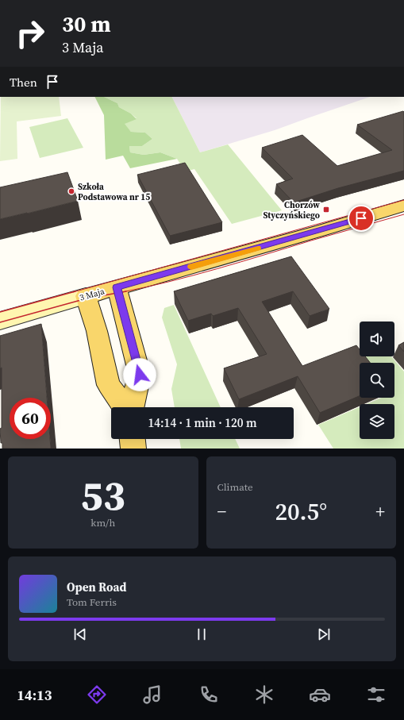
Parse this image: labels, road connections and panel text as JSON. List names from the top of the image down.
{
  "streets": {
    "main road": ["3 Maja"]
  },
  "places": {
    "other": ["Szkoła Podstawowa nr 15"],
    "transit": ["Chorzów Styczyńskiego"]
  },
  "page": {
    "turn": ["30 m", "3 Maja"],
    "then": "Then",
    "limit": "60",
    "trip": "14:14 · 1 min · 120 m",
    "tile": [
      ["53", "km/h"],
      "Climate"
    ],
    "heat": ["−", "20.5°", "+"],
    "song": ["Open Road", "Tom Ferris"],
    "tabs": "14:13"
  }
}
